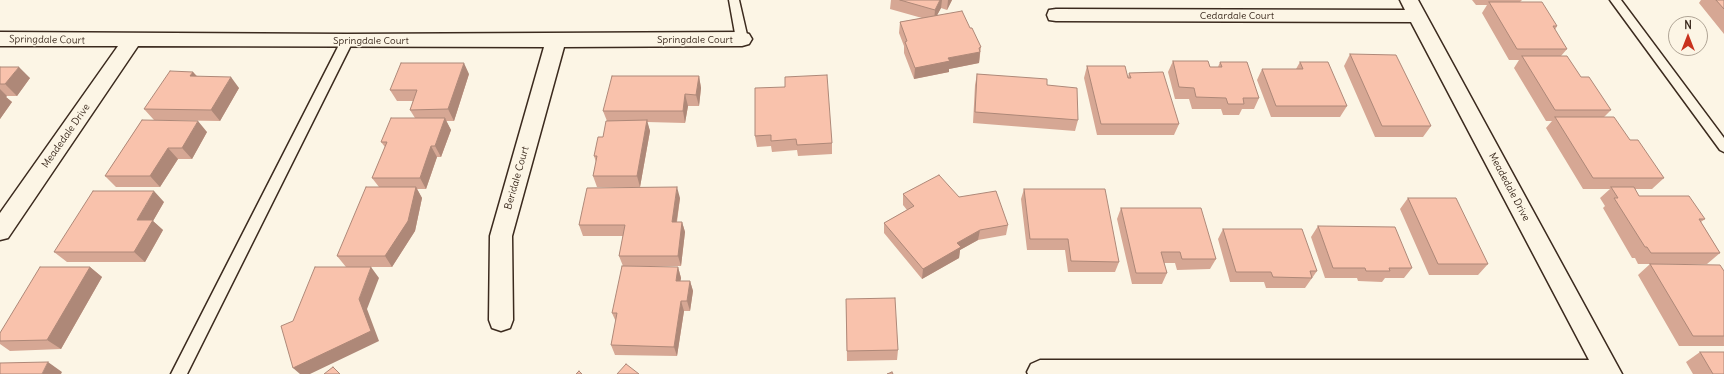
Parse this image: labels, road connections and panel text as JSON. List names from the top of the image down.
{
  "streets": {
    "street": [
      "Cedardale Court",
      "Springdale Court",
      "Meadedale Drive",
      "Beridale Court"
    ]
  },
  "crossings": [
    ["Cedardale Court", "Meadedale Drive"],
    ["Springdale Court", "Meadedale Drive"],
    ["Springdale Court", "Beridale Court"]
  ],
  "north": "top"
}
